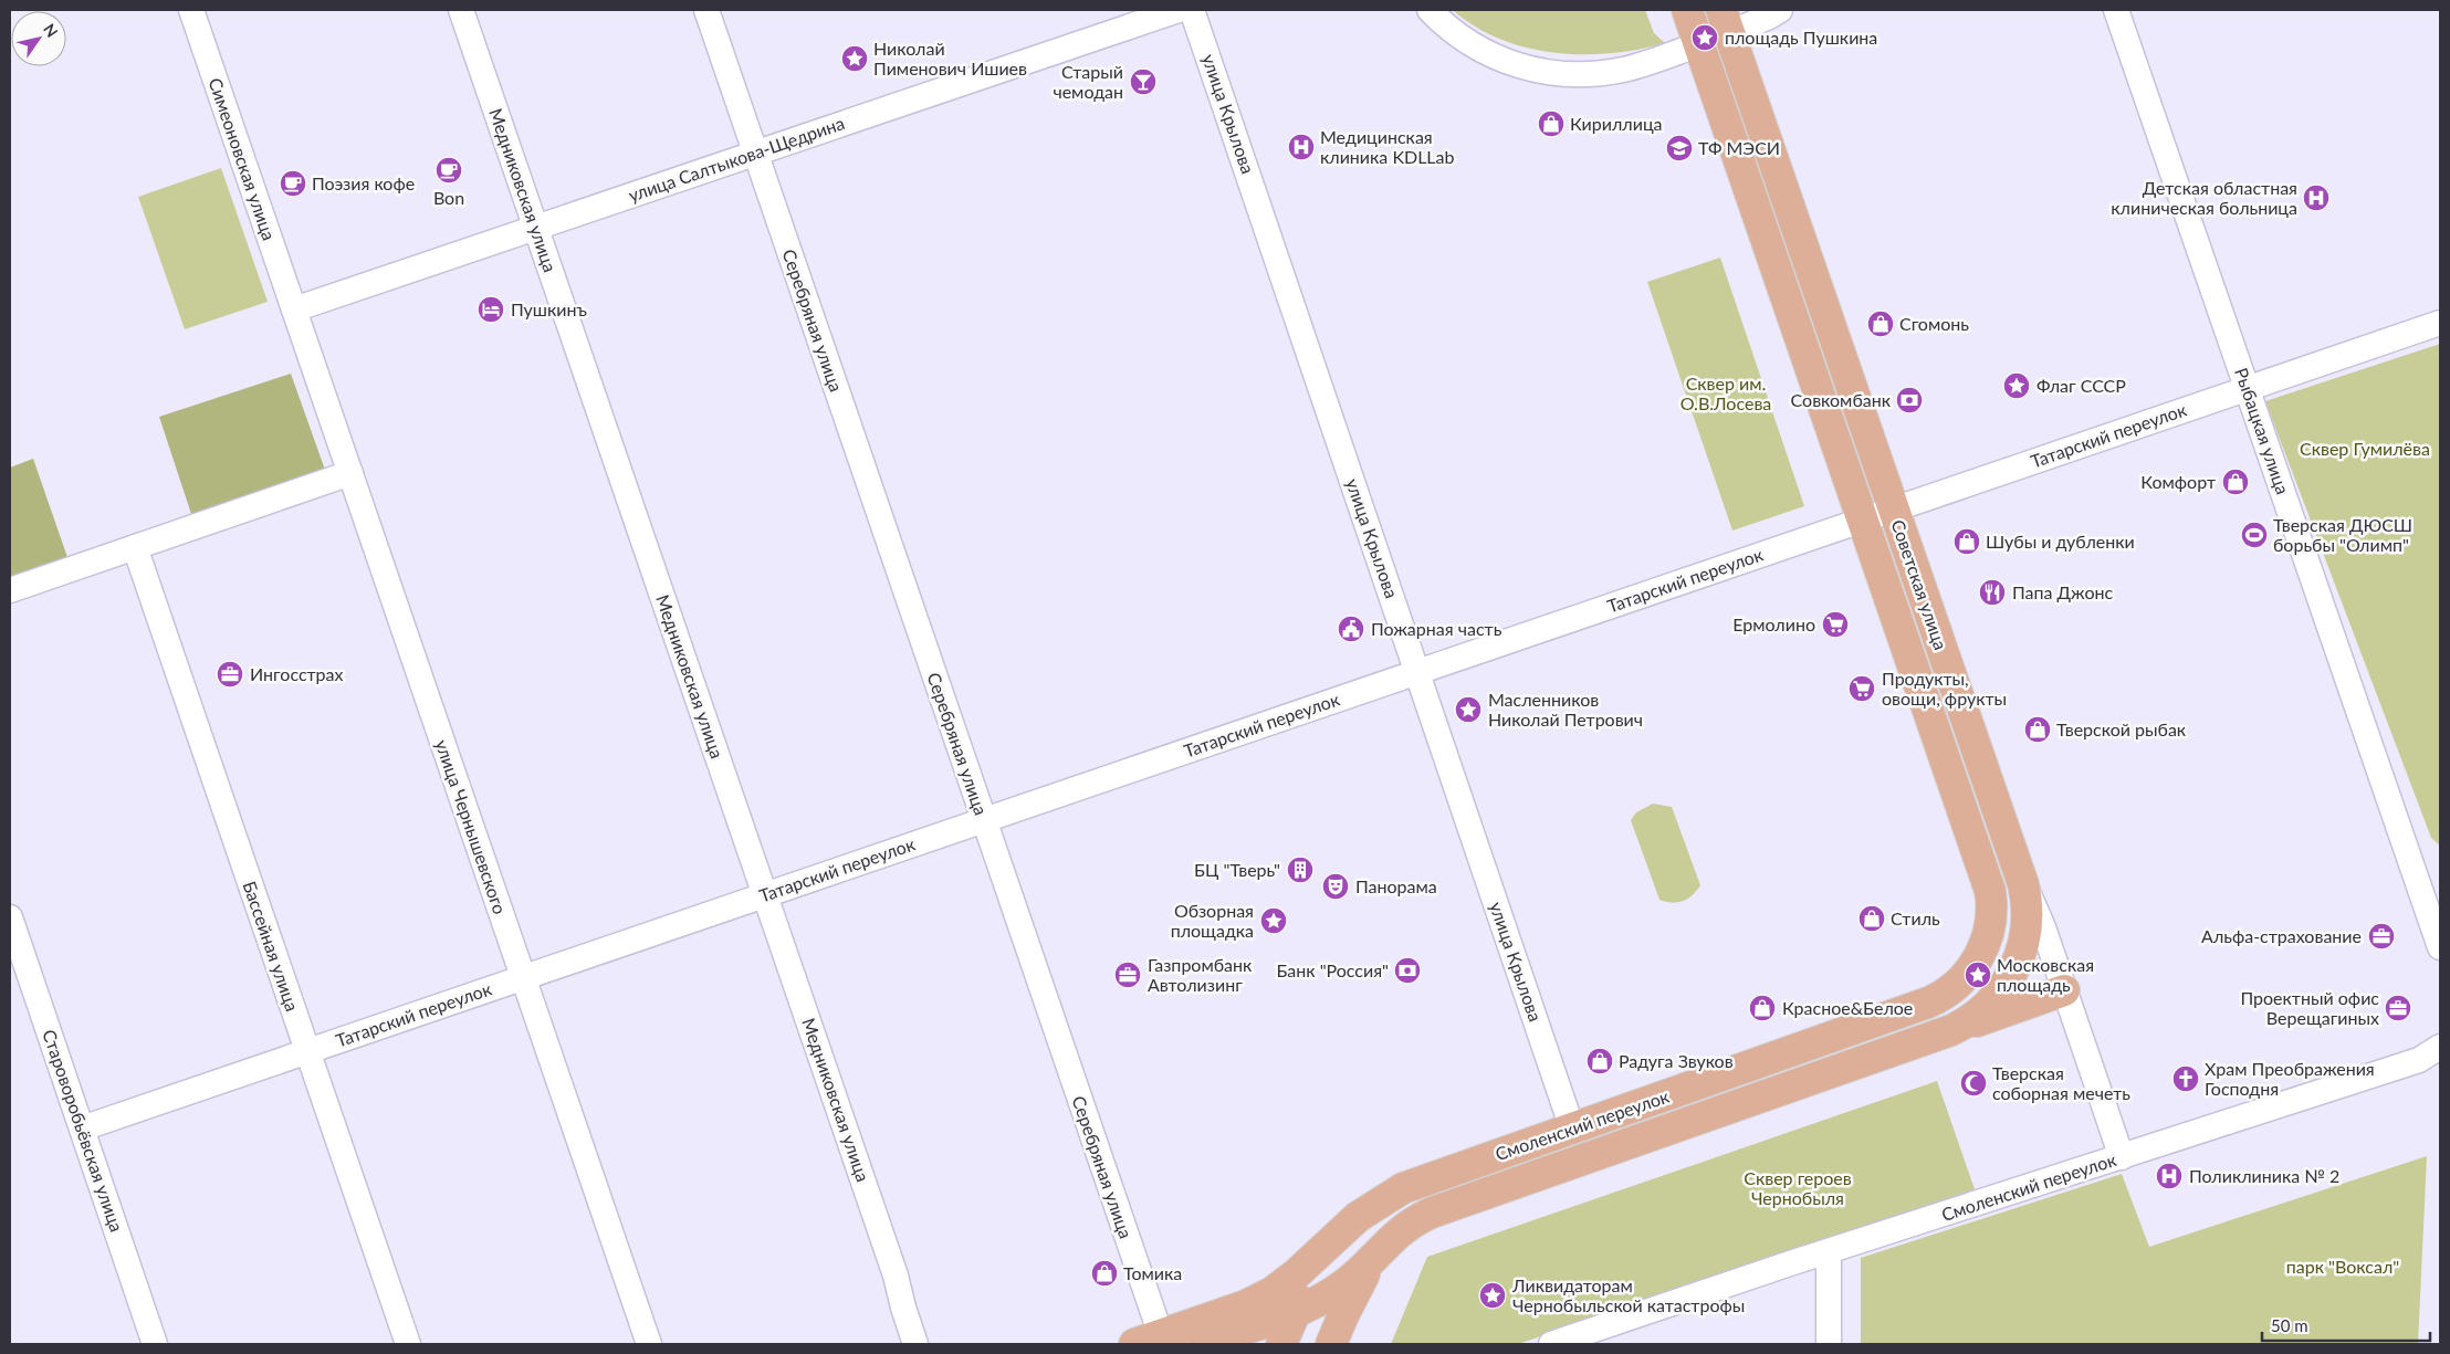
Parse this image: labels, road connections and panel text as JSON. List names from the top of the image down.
{
  "streets": {
    "main road": ["Советская улица", "Смоленский переулок"],
    "street": [
      "улица Крылова",
      "Симеоновская улица",
      "улица Салтыкова-Щедрина",
      "Медниковская улица",
      "Серебряная улица",
      "Рыбацкая улица",
      "Татарский переулок",
      "улица Чернышевского",
      "Бассейная улица",
      "Староворобьёвская улица"
    ]
  },
  "crossings": [
    ["улица Крылова", "Татарский переулок"],
    ["улица Крылова", "Смоленский переулок"],
    ["Симеоновская улица", "улица Салтыкова-Щедрина"],
    ["Симеоновская улица", "улица Чернышевского"],
    ["улица Салтыкова-Щедрина", "Медниковская улица"],
    ["улица Салтыкова-Щедрина", "Серебряная улица"],
    ["улица Салтыкова-Щедрина", "улица Чернышевского"],
    ["Медниковская улица", "Татарский переулок"],
    ["Серебряная улица", "Татарский переулок"],
    ["Серебряная улица", "Смоленский переулок"],
    ["Рыбацкая улица", "Татарский переулок"],
    ["Татарский переулок", "Советская улица"],
    ["Татарский переулок", "улица Чернышевского"],
    ["Татарский переулок", "Бассейная улица"],
    ["Татарский переулок", "Староворобьёвская улица"],
    ["Советская улица", "Смоленский переулок"]
  ],
  "parks": [
    "Сквер им. О.В.Лосева",
    "Сквер Гумилёва",
    "Сквер героев Чернобыля",
    "парк \"Воксал\""
  ],
  "places": {
    "place": [
      "площадь Пушкина",
      "Николай Пименович Ишиев",
      "Флаг СССР",
      "Масленников Николай Петрович",
      "Обзорная площадка",
      "Московская площадь",
      "Ликвидаторам Чернобыльской катастрофы"
    ],
    "bar": ["Старый чемодан"],
    "shop": [
      "Кириллица",
      "Сгомонь",
      "Комфорт",
      "Шубы и дубленки",
      "Тверской рыбак",
      "Стиль",
      "Красное&Белое",
      "Радуга Звуков",
      "Томика"
    ],
    "hospital": ["Медицинская клиника KDLLab", "Детская областная клиническая больница", "Поликлиника № 2"],
    "school or university": ["ТФ МЭСИ"],
    "cafe": ["Bon", "Поэзия кофе"],
    "hotel": ["Пушкинъ"],
    "bank": ["Совкомбанк", "Банк \"Россия\""],
    "sports": ["Тверская ДЮСШ борьбы \"Олимп\""],
    "restaurant": ["Папа Джонс"],
    "supermarket": ["Ермолино", "Продукты, овощи, фрукты"],
    "public building": ["Пожарная часть"],
    "office": [
      "Ингосстрах",
      "Альфа-страхование",
      "Газпромбанк Автолизинг",
      "Проектный офис Верещагиных"
    ],
    "building": ["БЦ \"Тверь\""],
    "theatre": ["Панорама"],
    "church": ["Храм Преображения Господня"],
    "mosque": ["Тверская соборная мечеть"]
  },
  "scale_bar": "50 m",
  "north": "top right"
}
